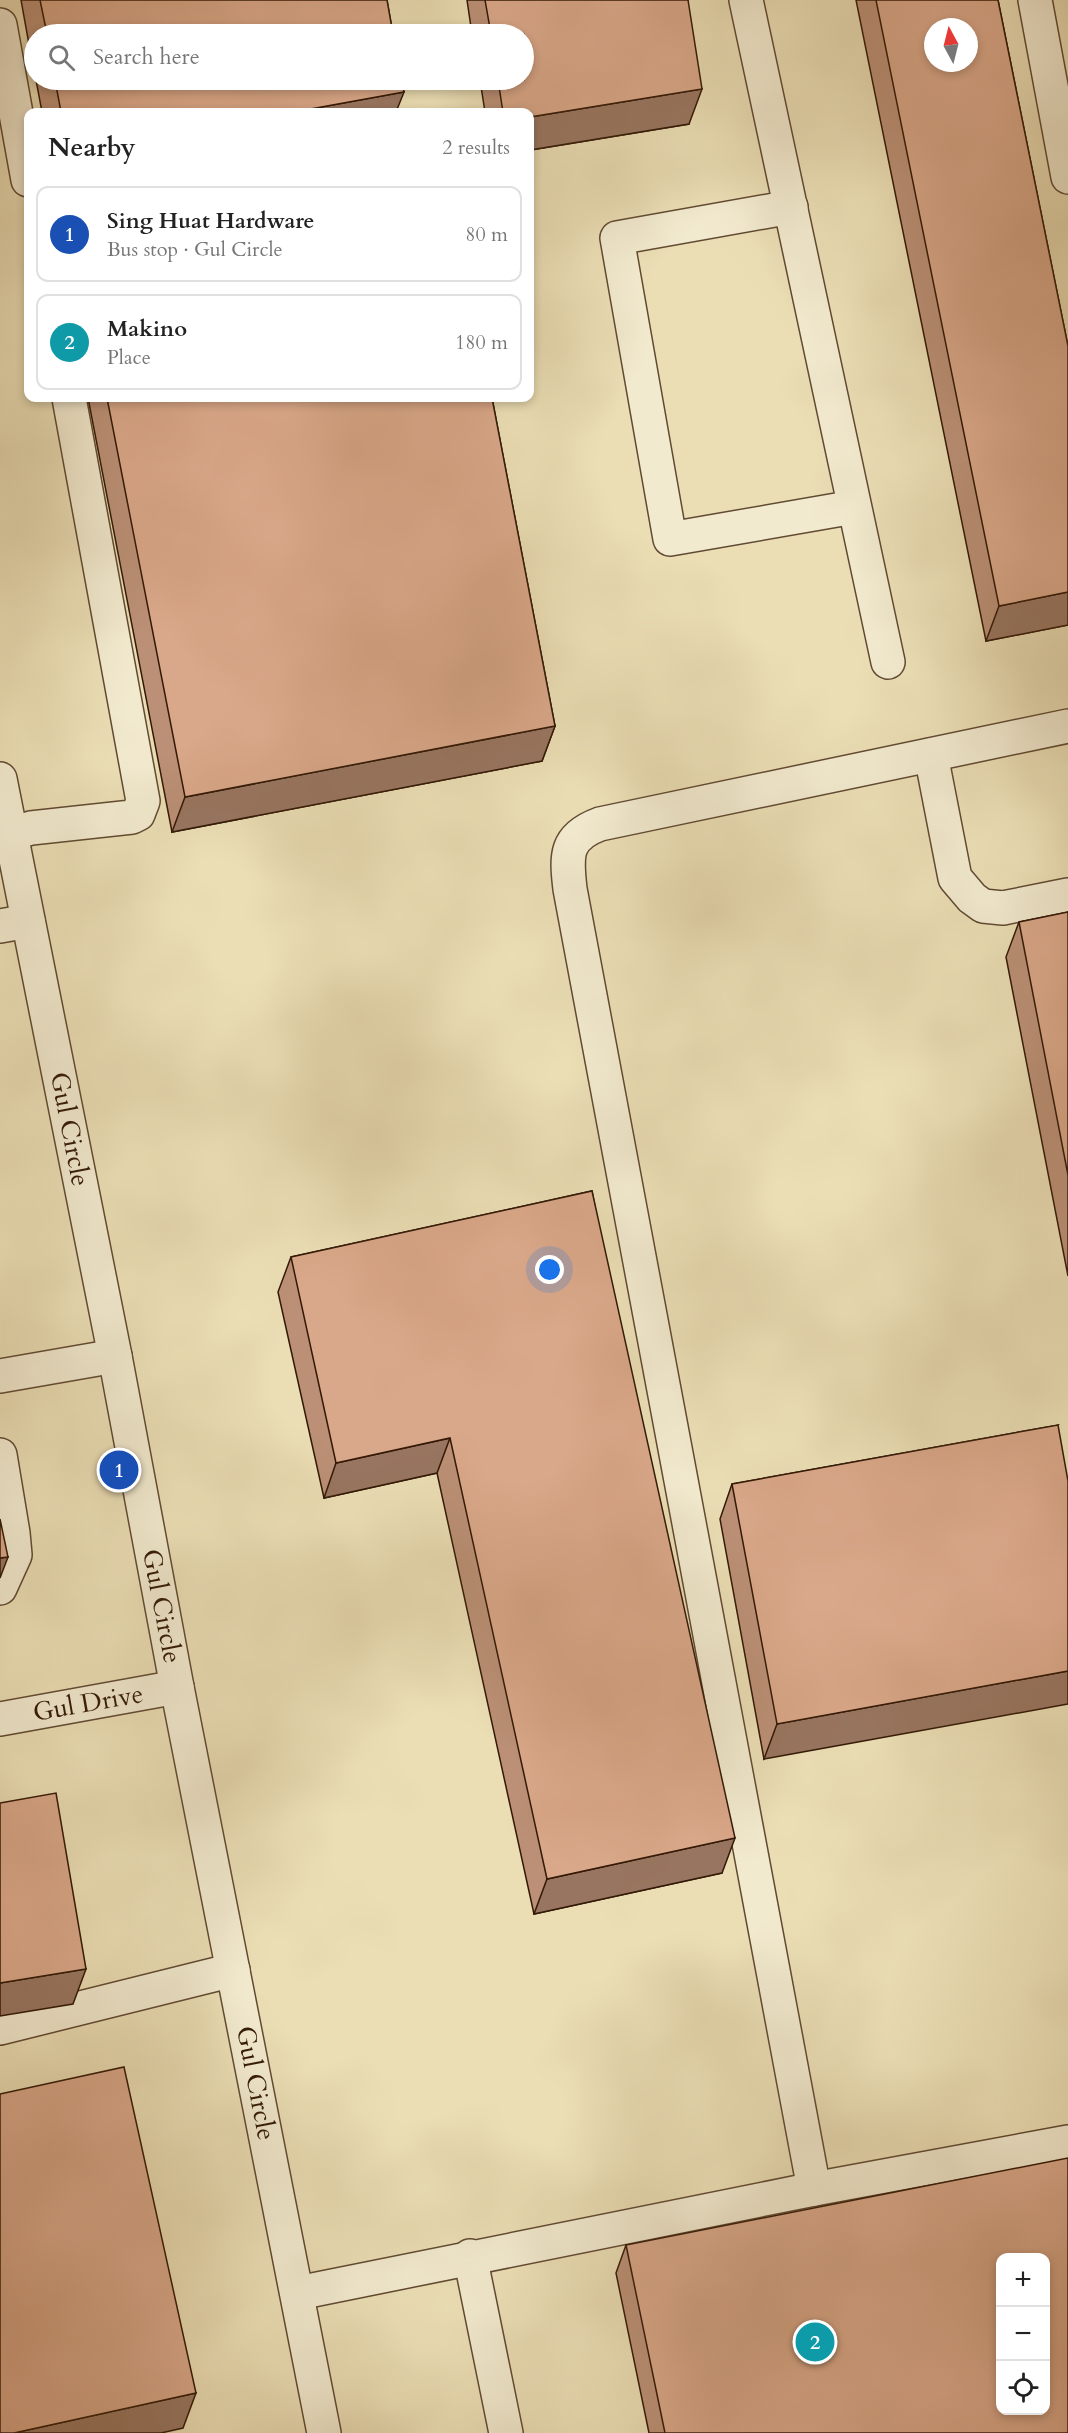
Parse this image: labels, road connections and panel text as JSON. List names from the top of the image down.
{
  "streets": {
    "street": ["Gul Circle", "Gul Drive"]
  },
  "crossings": [
    ["Gul Circle", "Gul Drive"]
  ],
  "north": "top",
  "page": {
    "search": "Search here",
    "heading": ["Nearby", "2 results"],
    "list": [
      {
        "mark": "1",
        "name": "Sing Huat Hardware",
        "note": "Bus stop · Gul Circle",
        "value": "80 m"
      },
      {
        "mark": "2",
        "name": "Makino",
        "note": "Place",
        "value": "180 m"
      }
    ],
    "pins": ["1", "2"],
    "map_buttons": ["+", "−"]
  }
}
